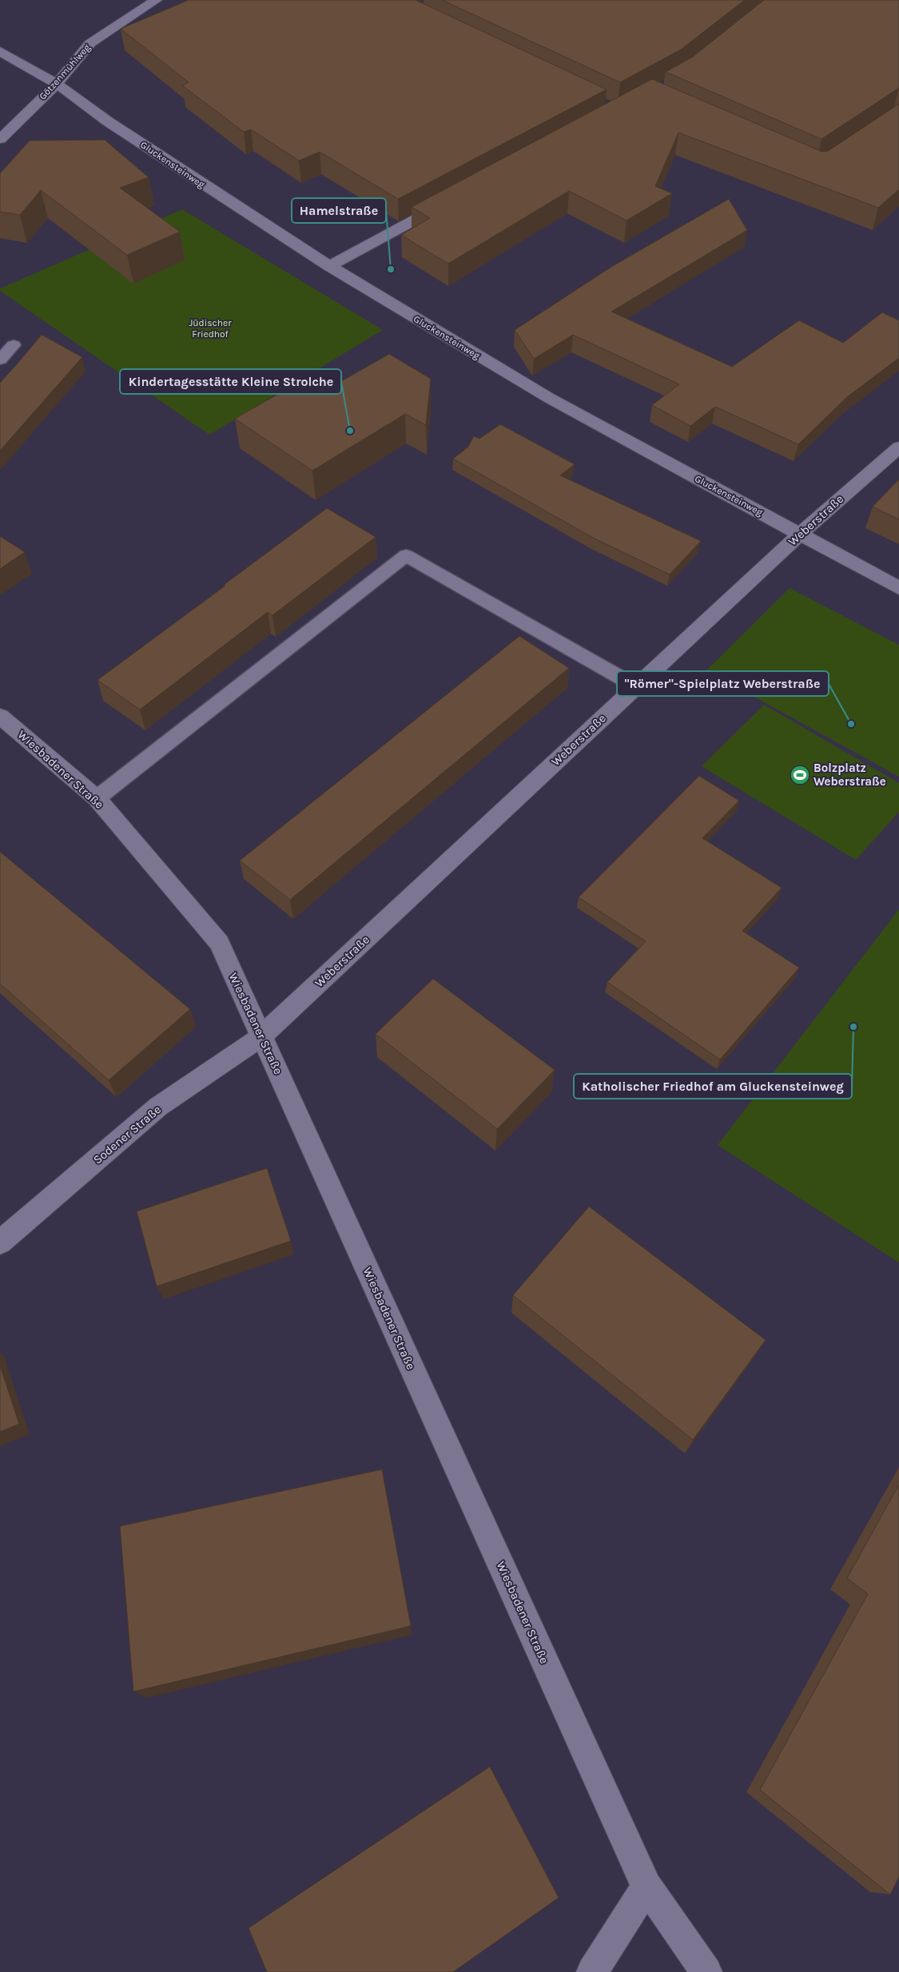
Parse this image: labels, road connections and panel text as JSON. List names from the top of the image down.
{
  "streets": {
    "street": [
      "Götzenmühlweg",
      "Gluckensteinweg",
      "Weberstraße",
      "Wiesbadener Straße",
      "Sodener Straße"
    ]
  },
  "crossings": [
    ["Götzenmühlweg", "Gluckensteinweg"],
    ["Gluckensteinweg", "Weberstraße"],
    ["Weberstraße", "Wiesbadener Straße"],
    ["Weberstraße", "Sodener Straße"],
    ["Wiesbadener Straße", "Sodener Straße"]
  ],
  "parks": ["Jüdischer Friedhof"],
  "places": {
    "other": [
      "Hamelstraße",
      "Kindertagesstätte Kleine Strolche",
      "\"Römer\"-Spielplatz Weberstraße",
      "Katholischer Friedhof am Gluckensteinweg"
    ],
    "sports": ["Bolzplatz Weberstraße"]
  }
}
